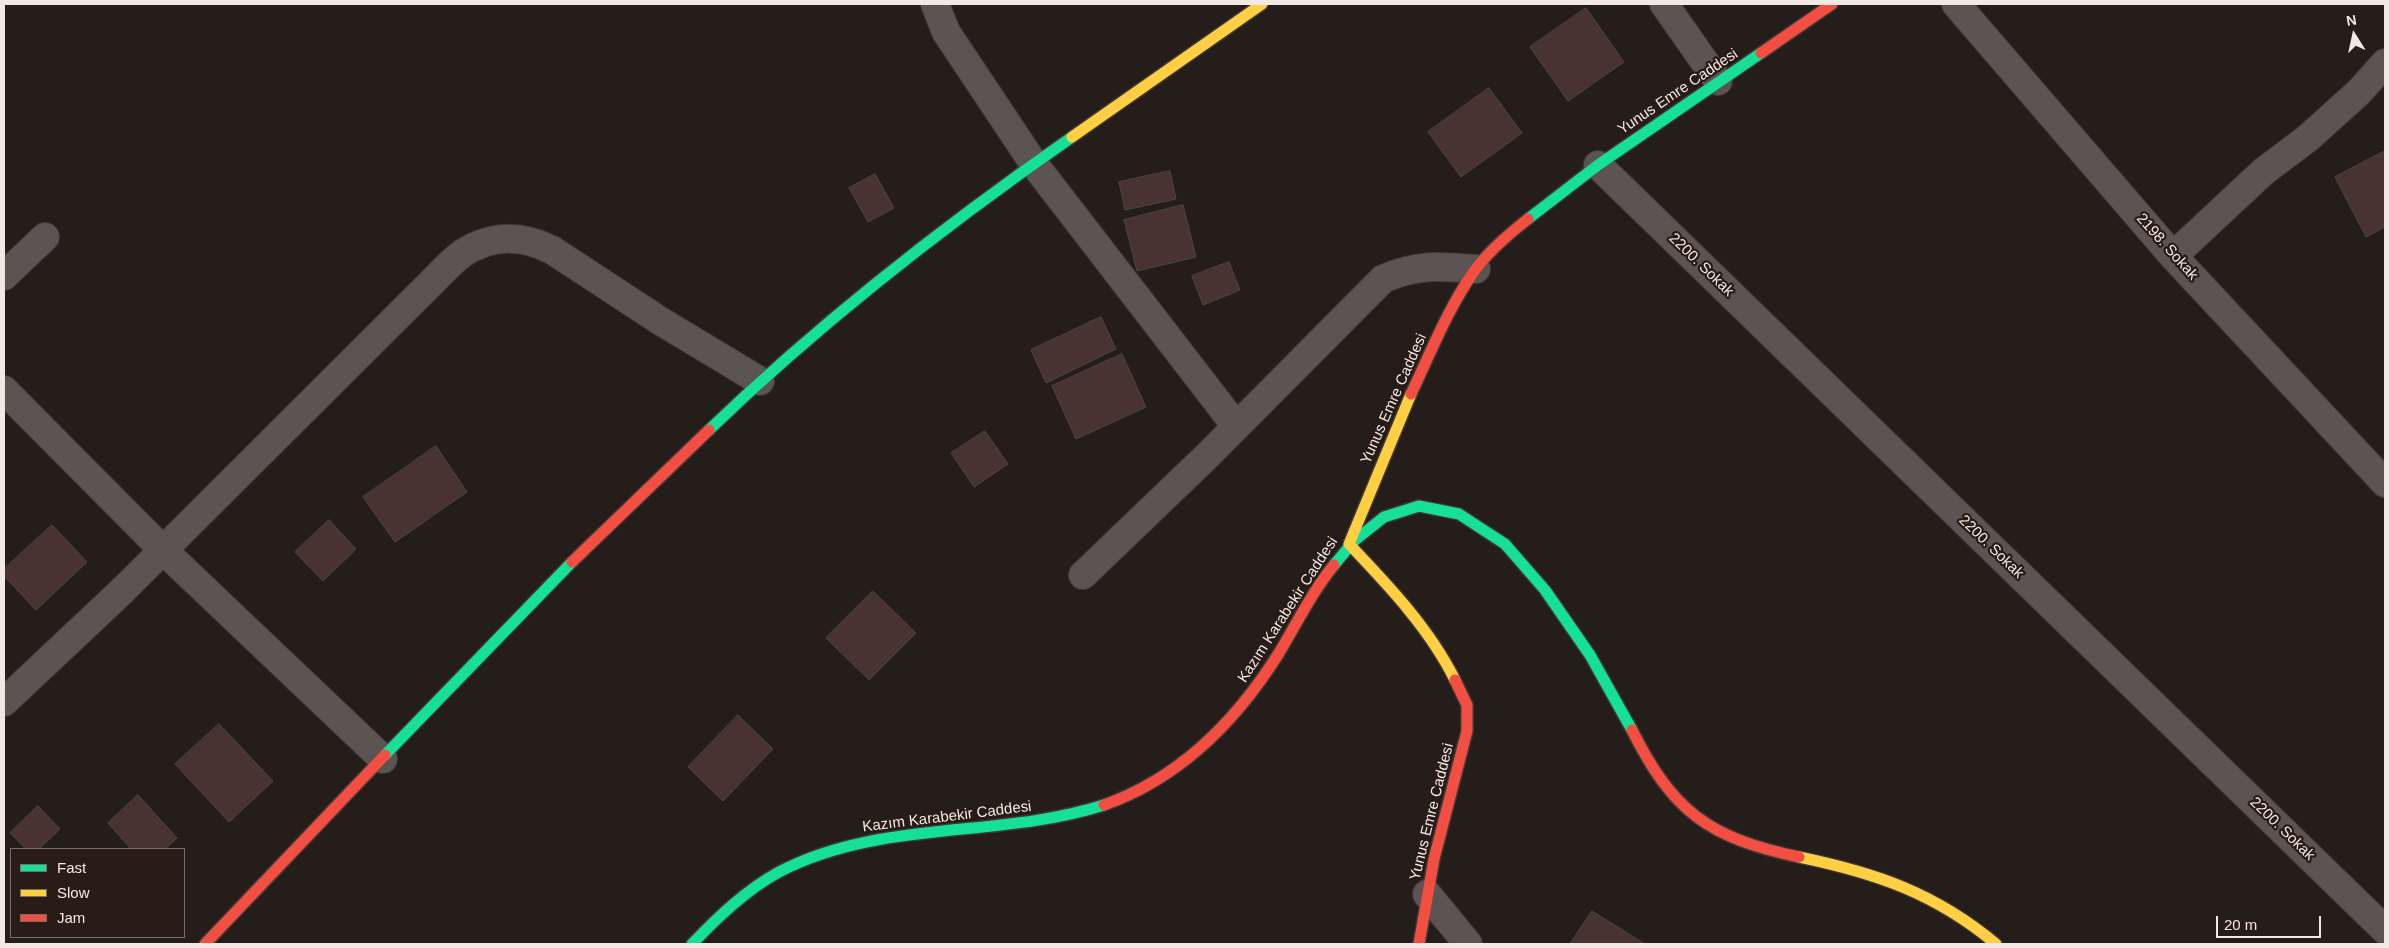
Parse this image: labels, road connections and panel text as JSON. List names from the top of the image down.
{
  "streets": {
    "street": [
      "Yunus Emre Caddesi",
      "2198. Sokak",
      "2200. Sokak",
      "Kazım Karabekir Caddesi"
    ]
  },
  "crossings": [
    ["Yunus Emre Caddesi", "2200. Sokak"],
    ["Yunus Emre Caddesi", "Kazım Karabekir Caddesi"]
  ],
  "legend": ["Fast", "Slow", "Jam"],
  "scale_bar": "20 m",
  "north": "top"
}
